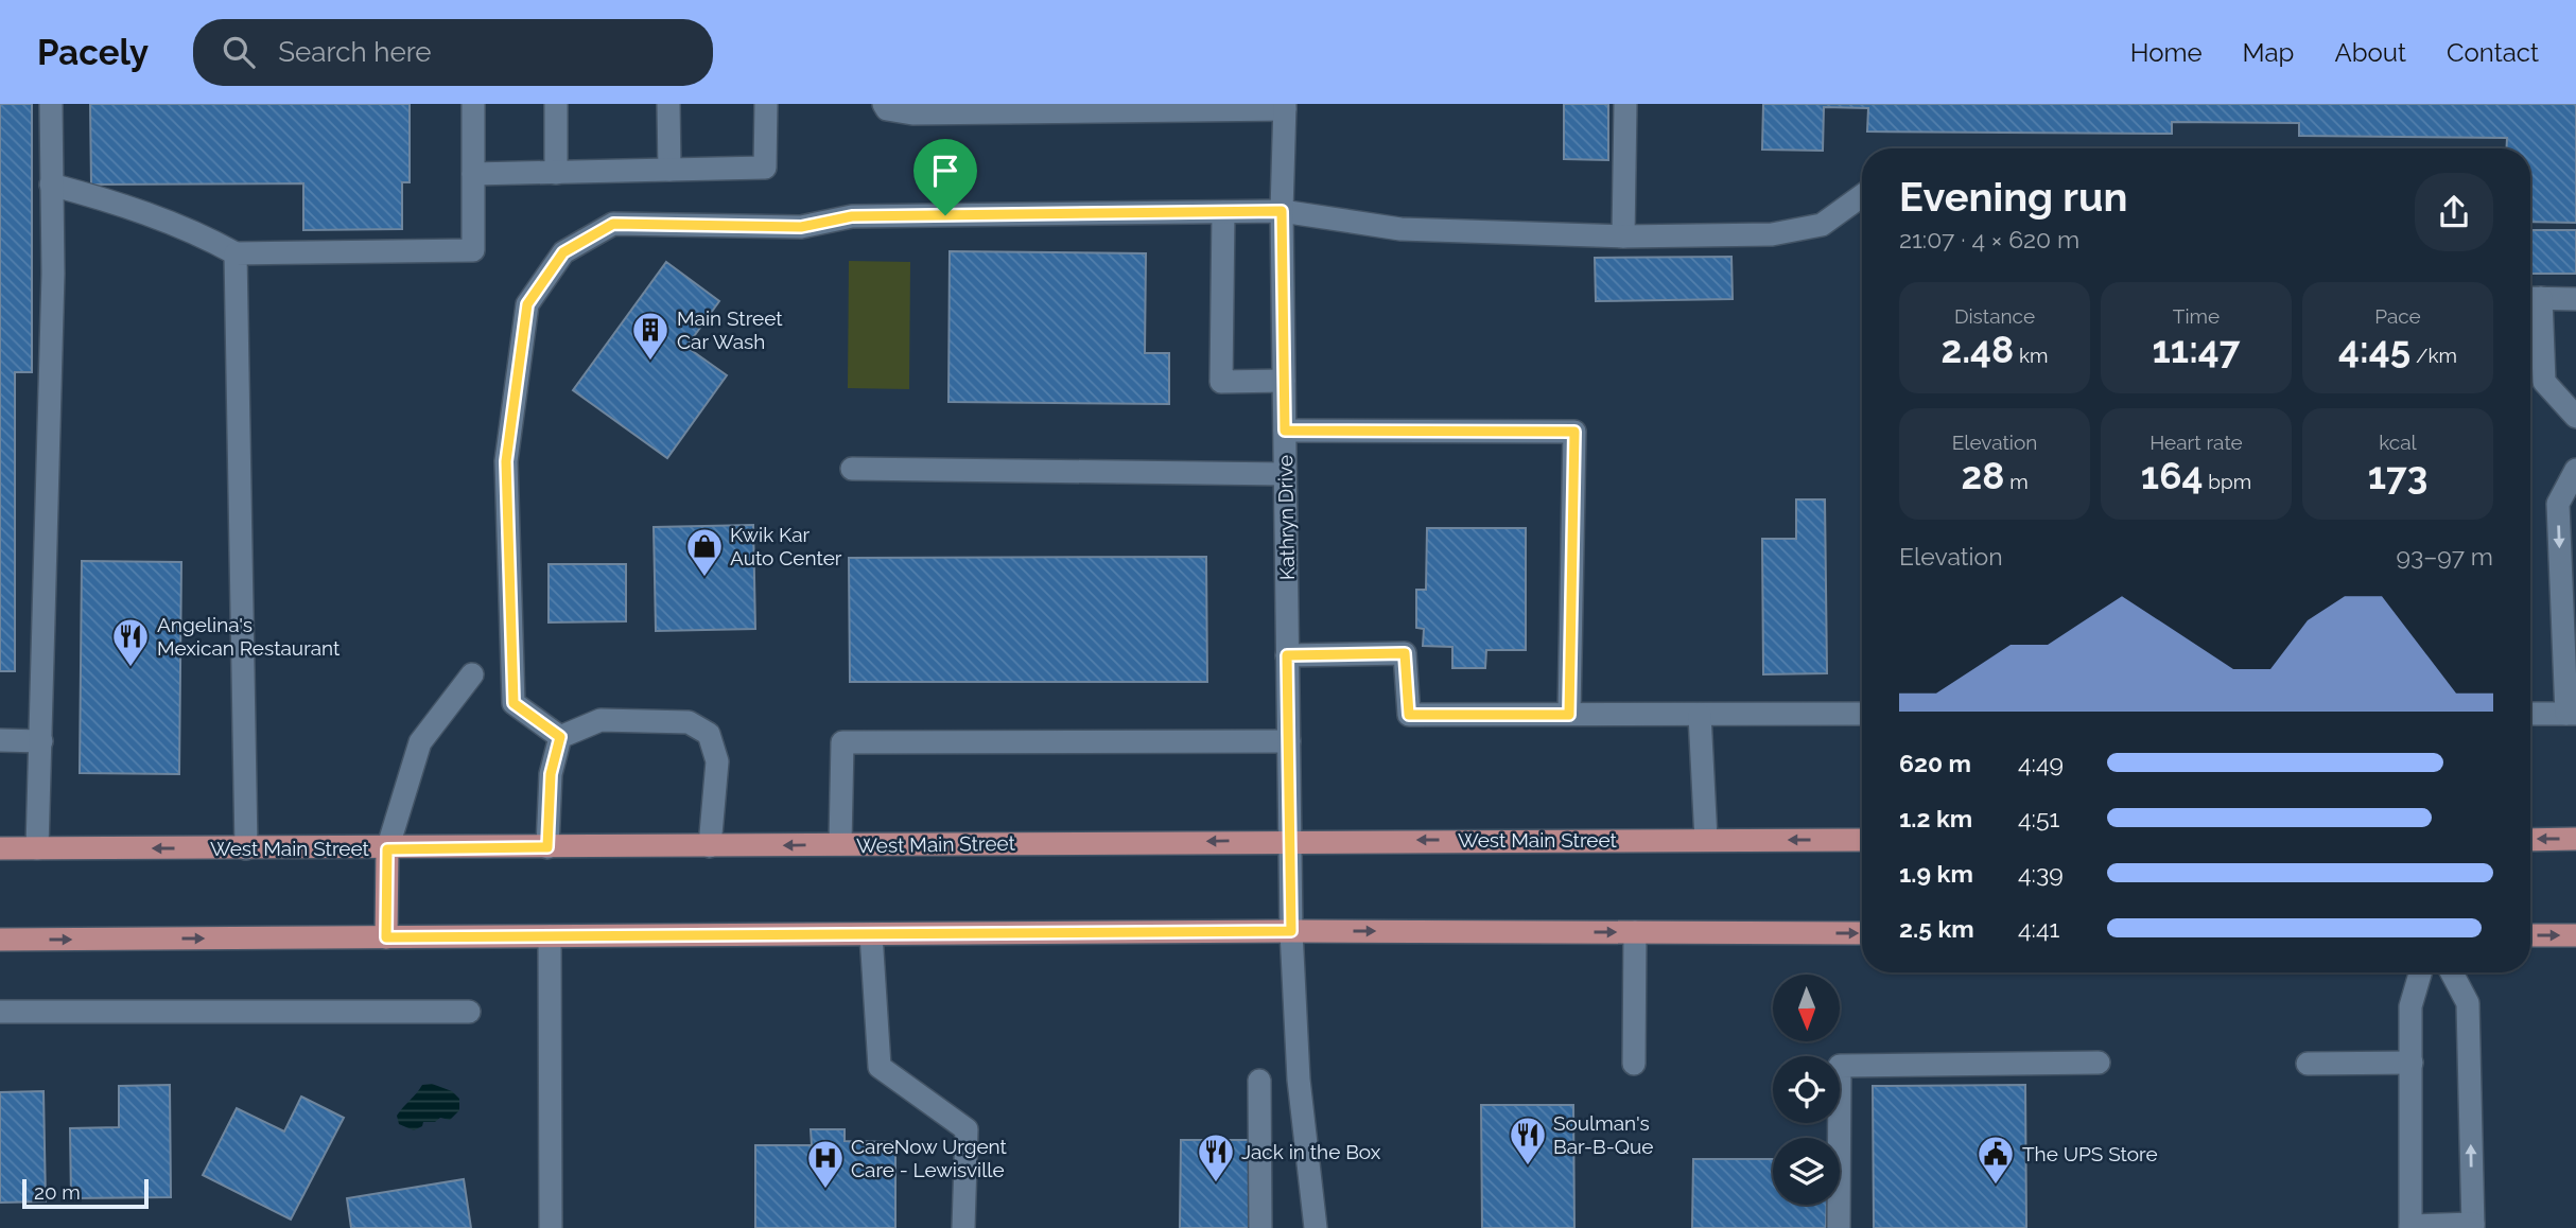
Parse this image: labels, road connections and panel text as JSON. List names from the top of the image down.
{
  "streets": {
    "main road": ["West Main Street"],
    "street": ["Kathryn Drive"]
  },
  "crossings": [
    ["Kathryn Drive", "West Main Street"]
  ],
  "places": {
    "building": ["Main Street Car Wash"],
    "shop": ["Kwik Kar Auto Center"],
    "restaurant": ["Angelina's Mexican Restaurant", "Soulman's Bar-B-Que", "Jack in the Box"],
    "public building": ["The UPS Store"],
    "hospital": ["CareNow Urgent Care - Lewisville"]
  },
  "scale_bar": "20 m",
  "north": "bottom",
  "page": {
    "header": "Pacely",
    "search": "Search here",
    "nav": [
      "Home",
      "Map",
      "About",
      "Contact"
    ],
    "heading": ["Evening run", "21:07 · 4 × 620 m"],
    "stats": [
      ["Distance", "2.48 km"],
      ["Time", "11:47"],
      ["Pace", "4:45 /km"],
      ["Elevation", "28 m"],
      ["Heart rate", "164 bpm"],
      ["kcal", "173"]
    ],
    "chart": ["Elevation", "93–97 m"],
    "list": [
      {
        "name": "620 m",
        "note": "4:49"
      },
      {
        "name": "1.2 km",
        "note": "4:51"
      },
      {
        "name": "1.9 km",
        "note": "4:39"
      },
      {
        "name": "2.5 km",
        "note": "4:41"
      }
    ],
    "scale": "20 m"
  }
}
